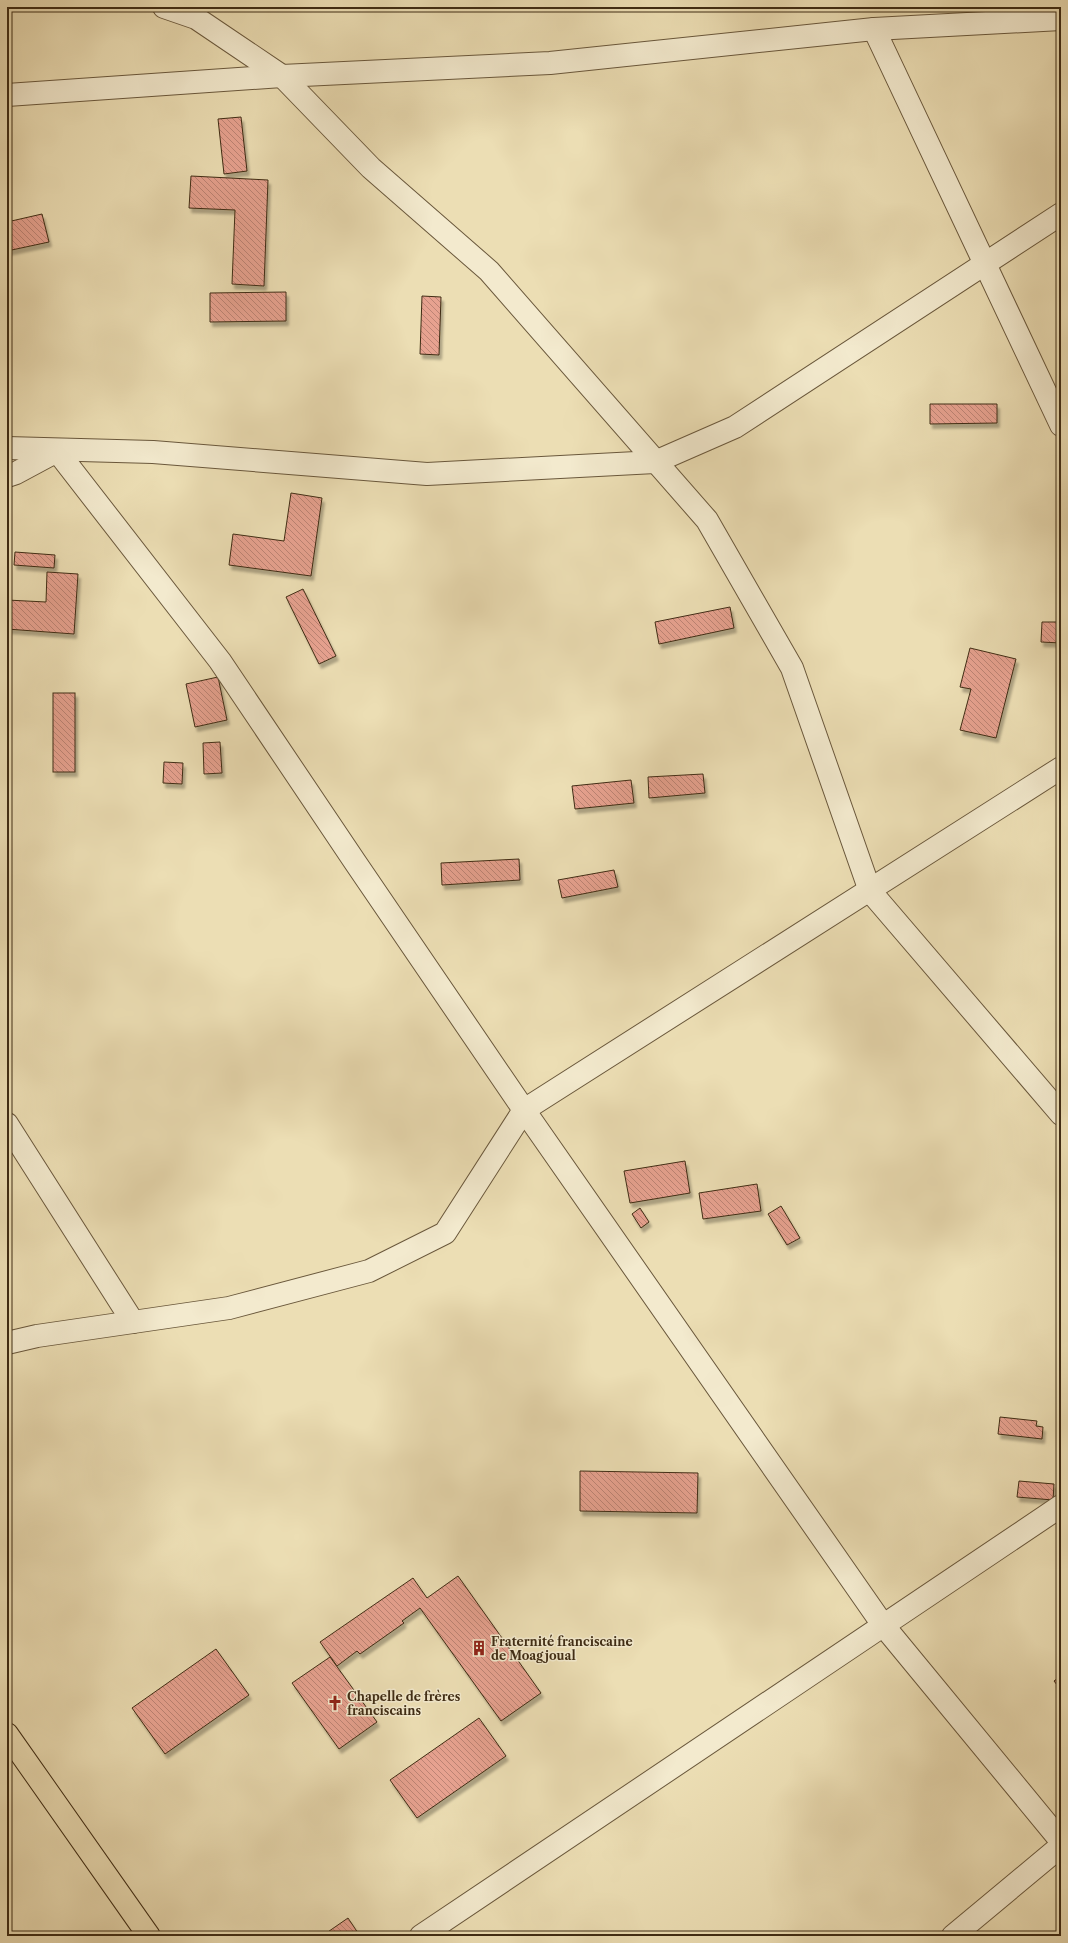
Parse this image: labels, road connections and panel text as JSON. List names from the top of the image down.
{
  "places": {
    "building": ["Fraternité franciscaine de Moagjoual"],
    "church": ["Chapelle de frères franciscains"]
  }
}
